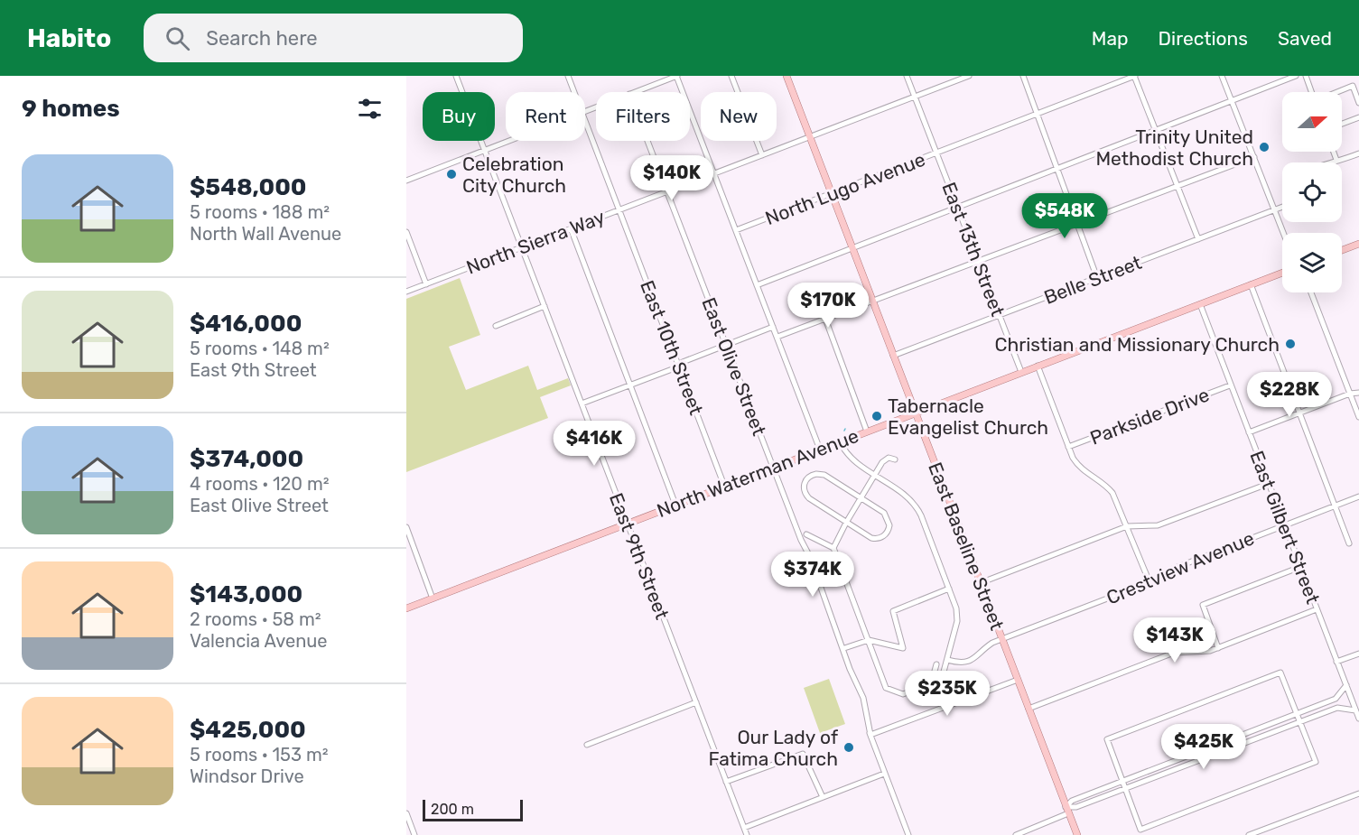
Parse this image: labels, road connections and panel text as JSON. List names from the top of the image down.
{
  "streets": {
    "main road": ["North Waterman Avenue", "East Baseline Street"],
    "street": [
      "North Lugo Avenue",
      "North Sierra Way",
      "East 13th Street",
      "Belle Street",
      "East 10th Street",
      "East Olive Street",
      "Parkside Drive",
      "East Gilbert Street",
      "East 9th Street",
      "Crestview Avenue"
    ]
  },
  "crossings": [
    ["North Lugo Avenue", "East 13th Street"],
    ["North Lugo Avenue", "East Baseline Street"],
    ["North Sierra Way", "East 13th Street"],
    ["North Sierra Way", "East 10th Street"],
    ["North Sierra Way", "East Olive Street"],
    ["North Sierra Way", "East Baseline Street"],
    ["North Sierra Way", "East 9th Street"],
    ["East 13th Street", "Belle Street"],
    ["East 13th Street", "North Waterman Avenue"],
    ["Belle Street", "East Baseline Street"],
    ["East 10th Street", "North Waterman Avenue"],
    ["East Olive Street", "North Waterman Avenue"],
    ["Parkside Drive", "East Gilbert Street"],
    ["North Waterman Avenue", "East Gilbert Street"],
    ["North Waterman Avenue", "East Baseline Street"],
    ["North Waterman Avenue", "East 9th Street"],
    ["East Gilbert Street", "Crestview Avenue"],
    ["East Baseline Street", "Crestview Avenue"]
  ],
  "places": [
    "Trinity United Methodist Church",
    "Celebration City Church",
    "Christian and Missionary Church",
    "Tabernacle Evangelist Church",
    "Our Lady of Fatima Church"
  ],
  "scale_bar": "200 m",
  "north": "right",
  "page": {
    "header": "Habito",
    "search": "Search here",
    "nav": ["Map", "Directions", "Saved"],
    "heading": "9 homes",
    "chip": [
      "Buy",
      "Rent",
      "Filters",
      "New"
    ],
    "list": [
      {
        "name": "$548,000",
        "note": "5 rooms · 188 m² · North Wall Avenue"
      },
      {
        "name": "$416,000",
        "note": "5 rooms · 148 m² · East 9th Street"
      },
      {
        "name": "$374,000",
        "note": "4 rooms · 120 m² · East Olive Street"
      },
      {
        "name": "$143,000",
        "note": "2 rooms · 58 m² · Valencia Avenue"
      },
      {
        "name": "$425,000",
        "note": "5 rooms · 153 m² · Windsor Drive"
      }
    ],
    "price": [
      "$140K",
      "$548K",
      "$170K",
      "$228K",
      "$416K",
      "$374K",
      "$143K",
      "$235K",
      "$425K"
    ],
    "scale": "200 m"
  }
}
